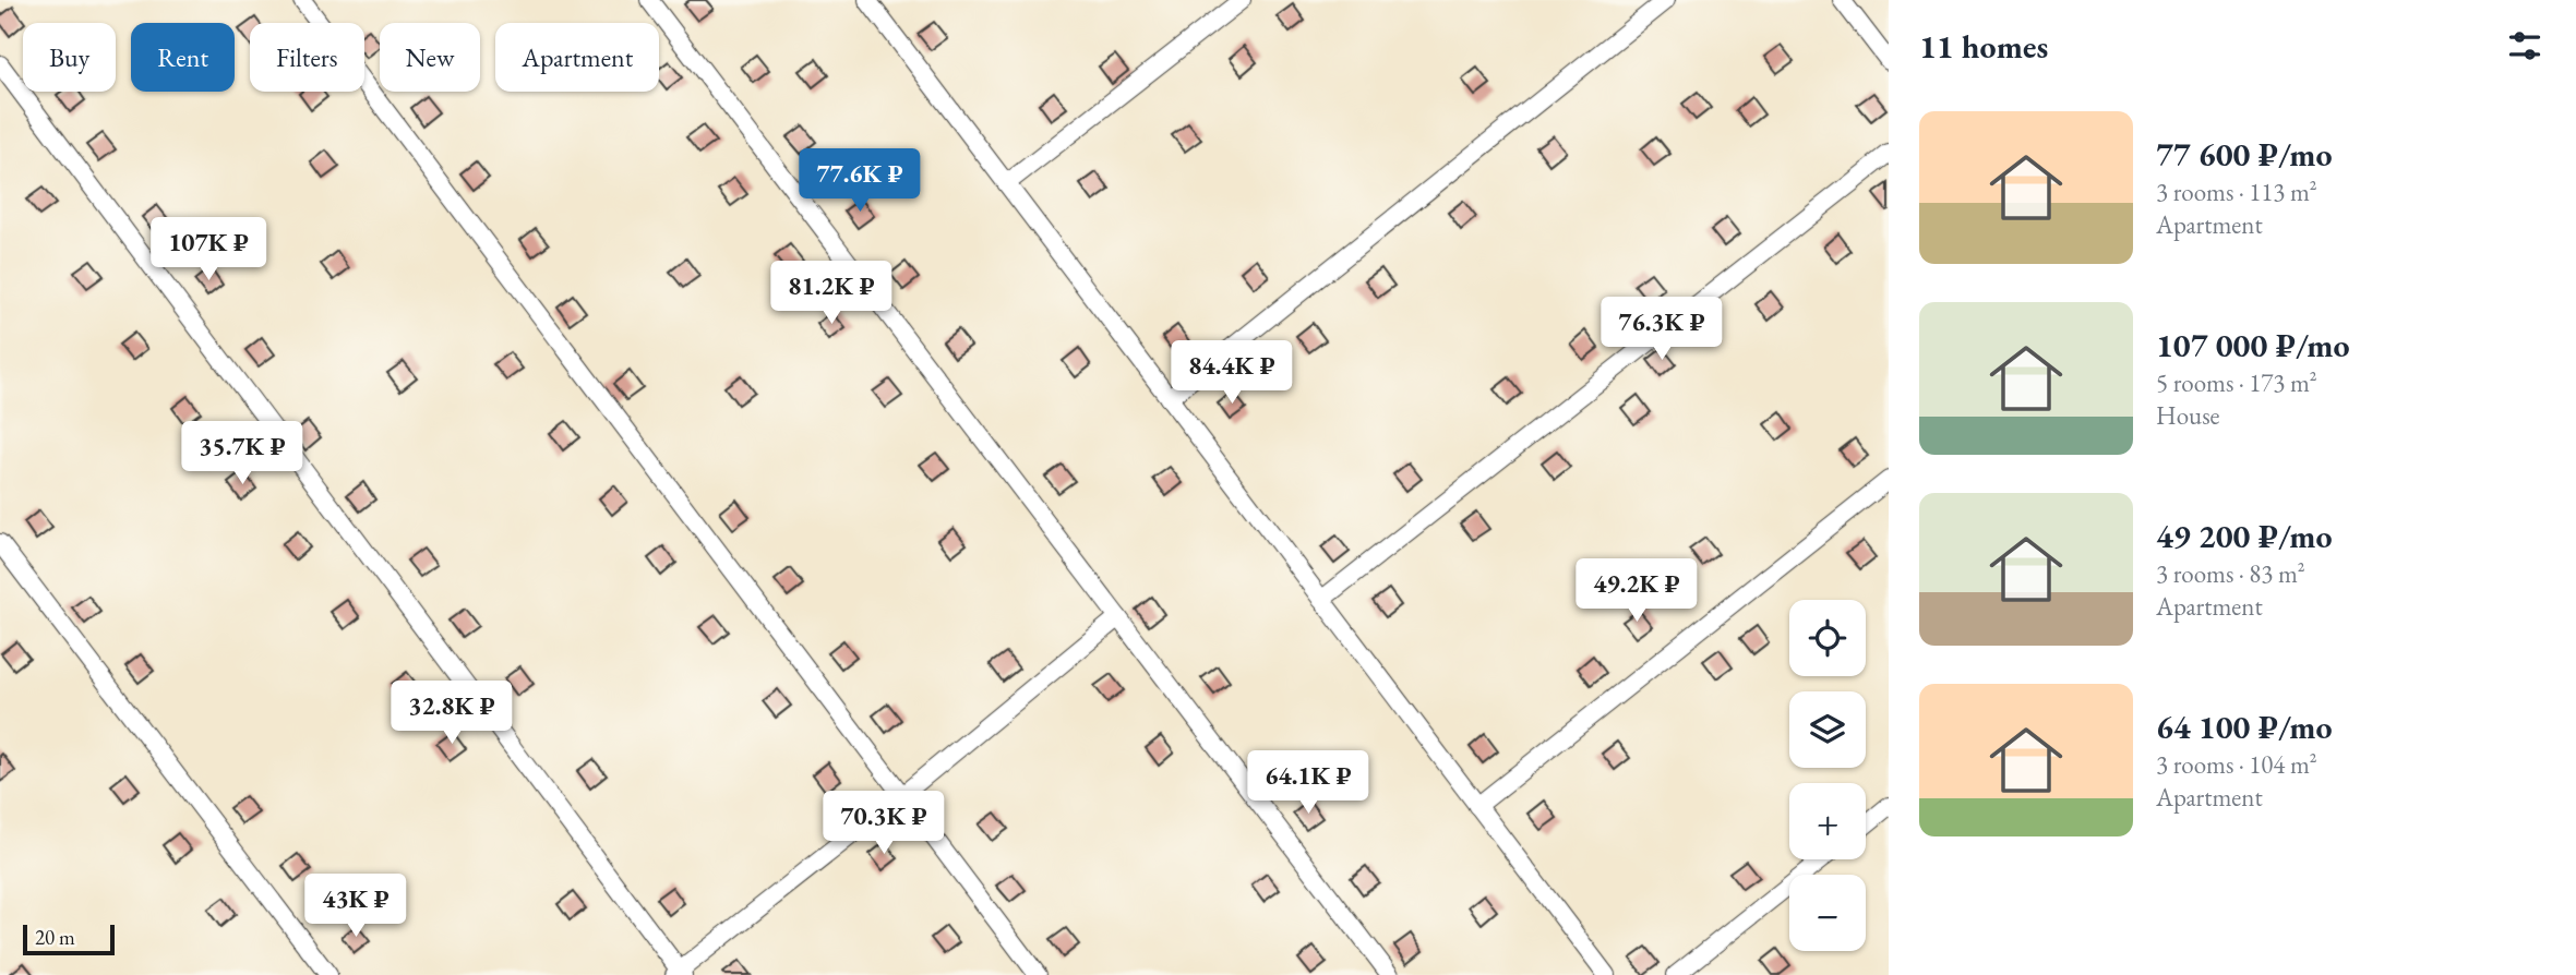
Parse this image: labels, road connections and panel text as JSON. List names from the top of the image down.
{
  "scale_bar": "20 m",
  "page": {
    "heading": "11 homes",
    "chip": [
      "Buy",
      "Rent",
      "Filters",
      "New",
      "Apartment"
    ],
    "list": [
      {
        "name": "77 600 ₽/mo",
        "note": "3 rooms · 113 m² · Apartment"
      },
      {
        "name": "107 000 ₽/mo",
        "note": "5 rooms · 173 m² · House"
      },
      {
        "name": "49 200 ₽/mo",
        "note": "3 rooms · 83 m² · Apartment"
      },
      {
        "name": "64 100 ₽/mo",
        "note": "3 rooms · 104 m² · Apartment"
      }
    ],
    "price": [
      "77.6K ₽",
      "107K ₽",
      "81.2K ₽",
      "76.3K ₽",
      "84.4K ₽",
      "35.7K ₽",
      "49.2K ₽",
      "32.8K ₽",
      "64.1K ₽",
      "70.3K ₽",
      "43K ₽"
    ],
    "map_buttons": ["+", "−"],
    "scale": "20 m"
  }
}
